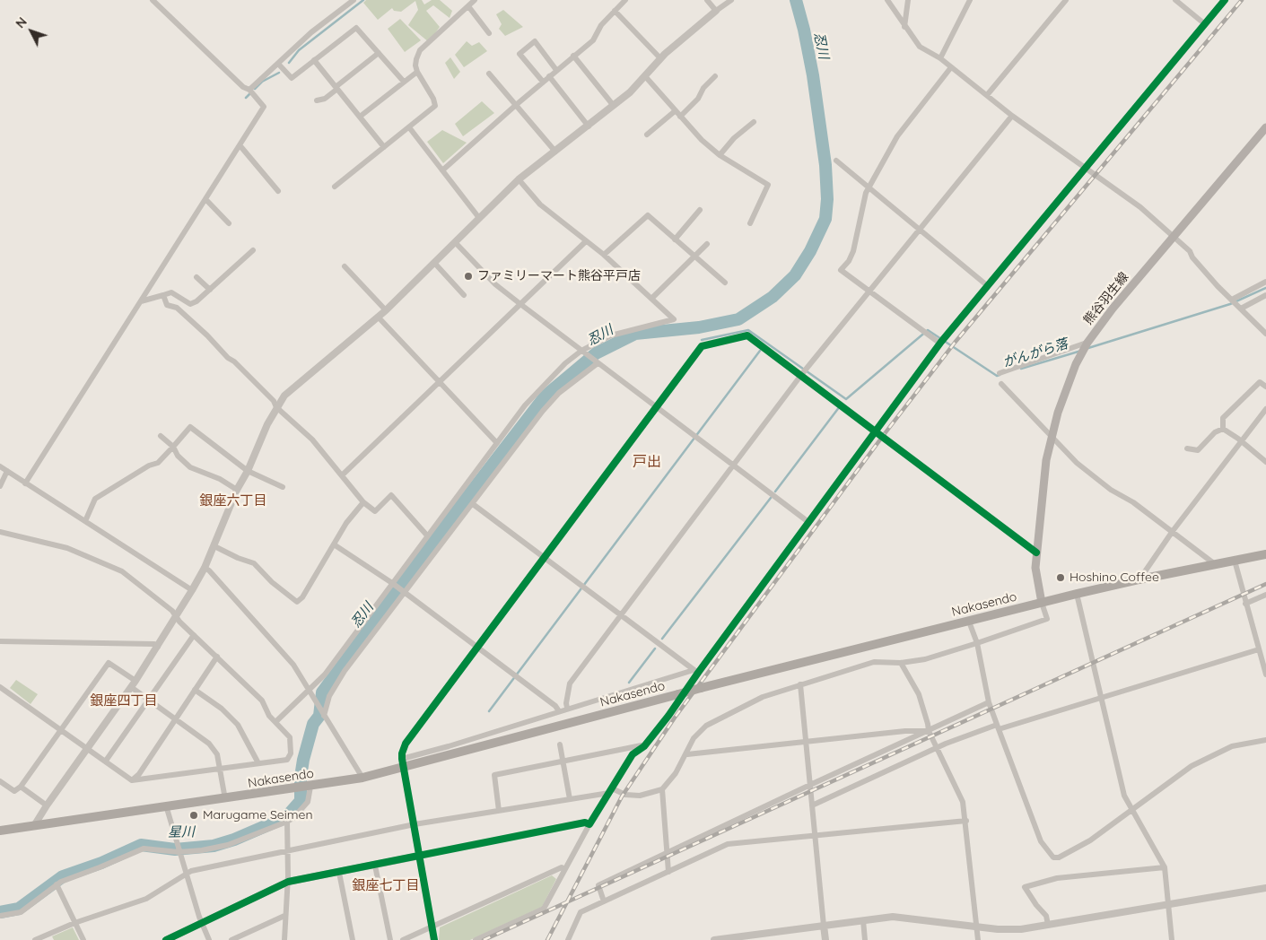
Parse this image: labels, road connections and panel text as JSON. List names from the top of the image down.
{
  "streets": {
    "highway": ["Nakasendo"],
    "main road": ["熊谷羽生線"]
  },
  "crossings": [
    ["熊谷羽生線", "Nakasendo"]
  ],
  "districts": [
    "戸出",
    "銀座六丁目",
    "銀座四丁目",
    "銀座七丁目"
  ],
  "water": ["忍川", "がんがら落", "星川"],
  "places": ["ファミリーマート熊谷平戸店", "Hoshino Coffee", "Marugame Seimen"],
  "north": "top left"
}
